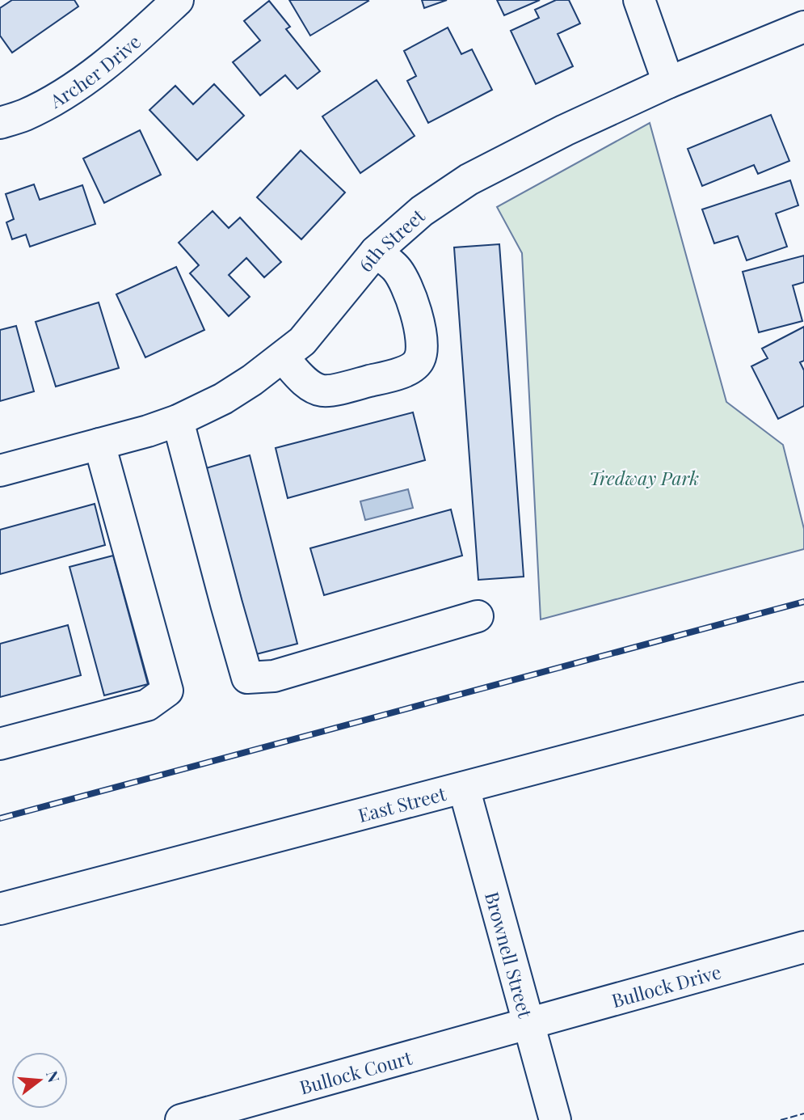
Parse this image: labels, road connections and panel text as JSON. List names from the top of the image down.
{
  "streets": {
    "street": [
      "Archer Drive",
      "6th Street",
      "East Street",
      "Brownell Street",
      "Bullock Drive",
      "Bullock Court"
    ]
  },
  "crossings": [
    ["East Street", "Brownell Street"],
    ["Brownell Street", "Bullock Drive"],
    ["Brownell Street", "Bullock Court"],
    ["Bullock Drive", "Bullock Court"]
  ],
  "parks": ["Tredway Park"],
  "north": "right"
}
